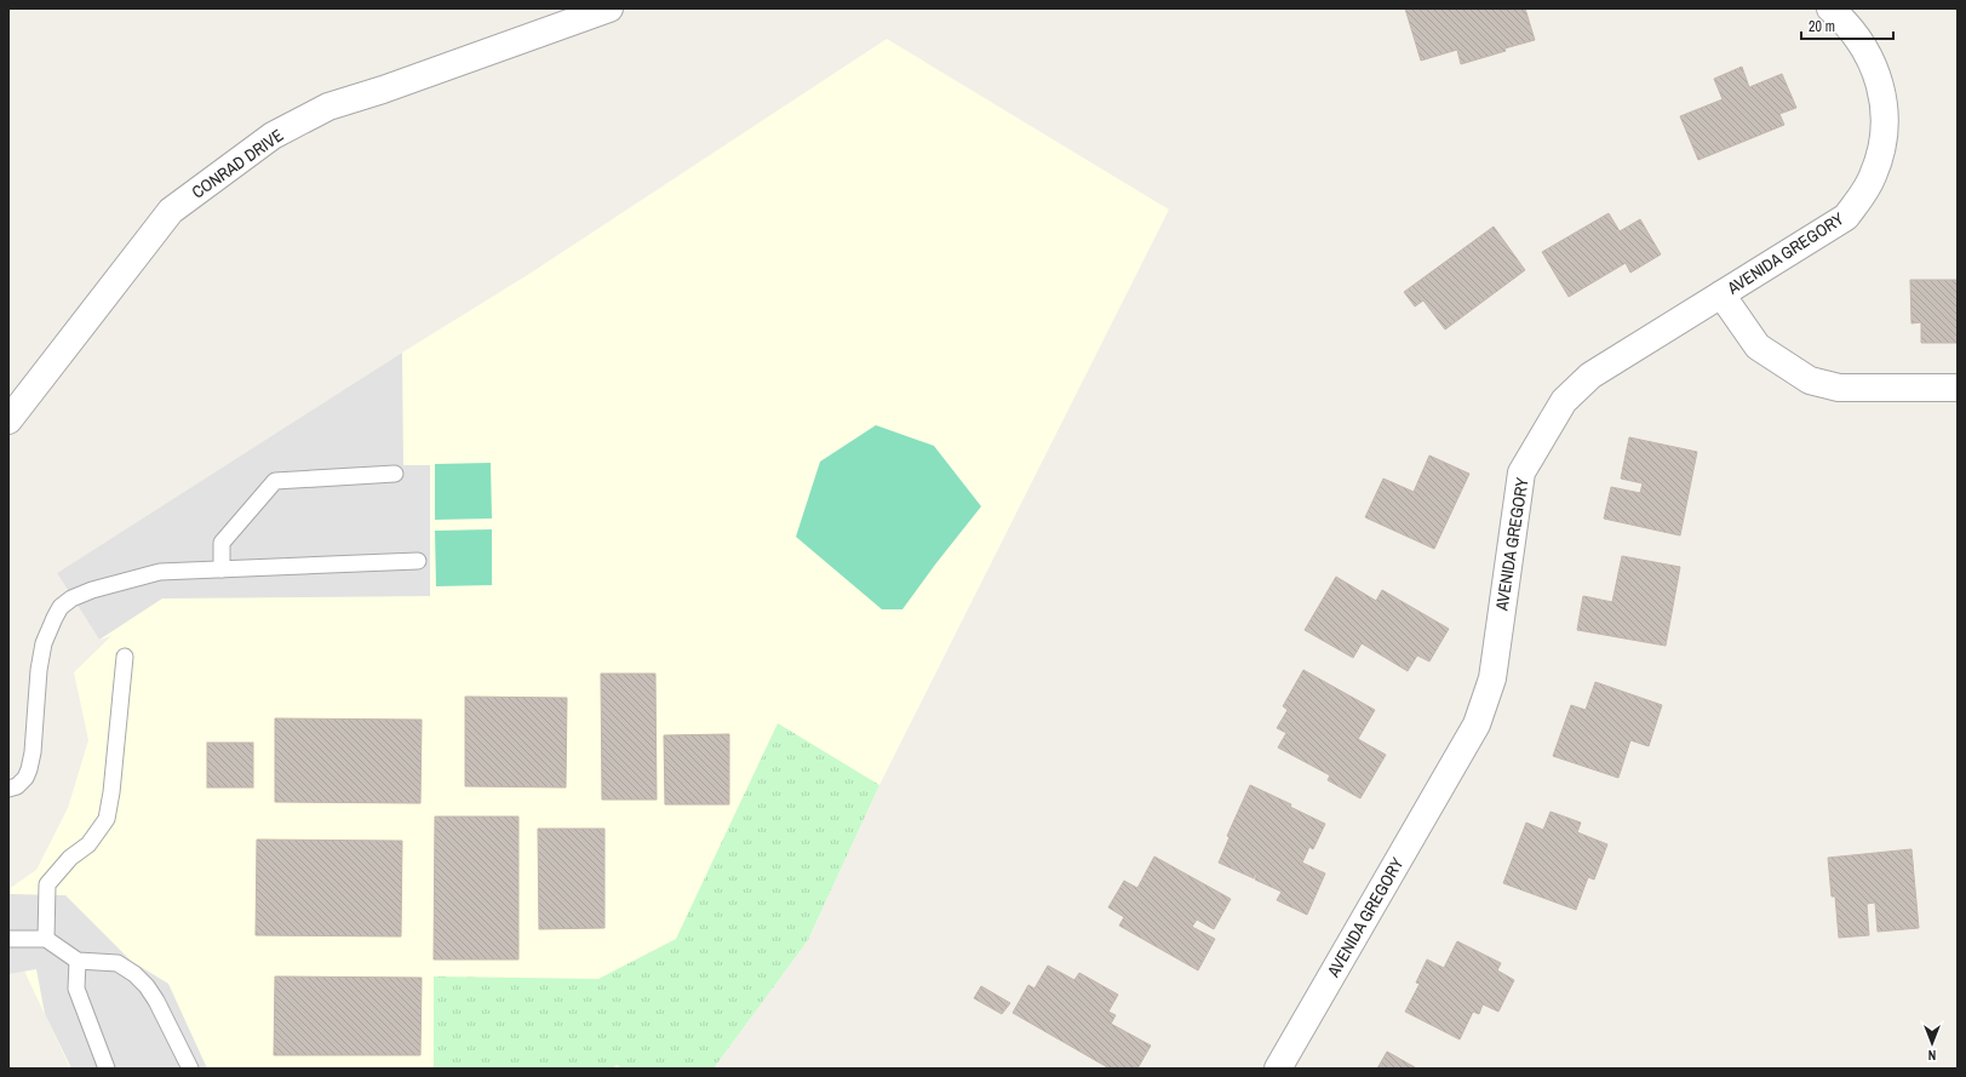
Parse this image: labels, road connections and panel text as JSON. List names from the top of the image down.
{
  "streets": {
    "street": ["CONRAD DRIVE", "AVENIDA GREGORY"]
  },
  "scale_bar": "20 m",
  "north": "bottom"
}
